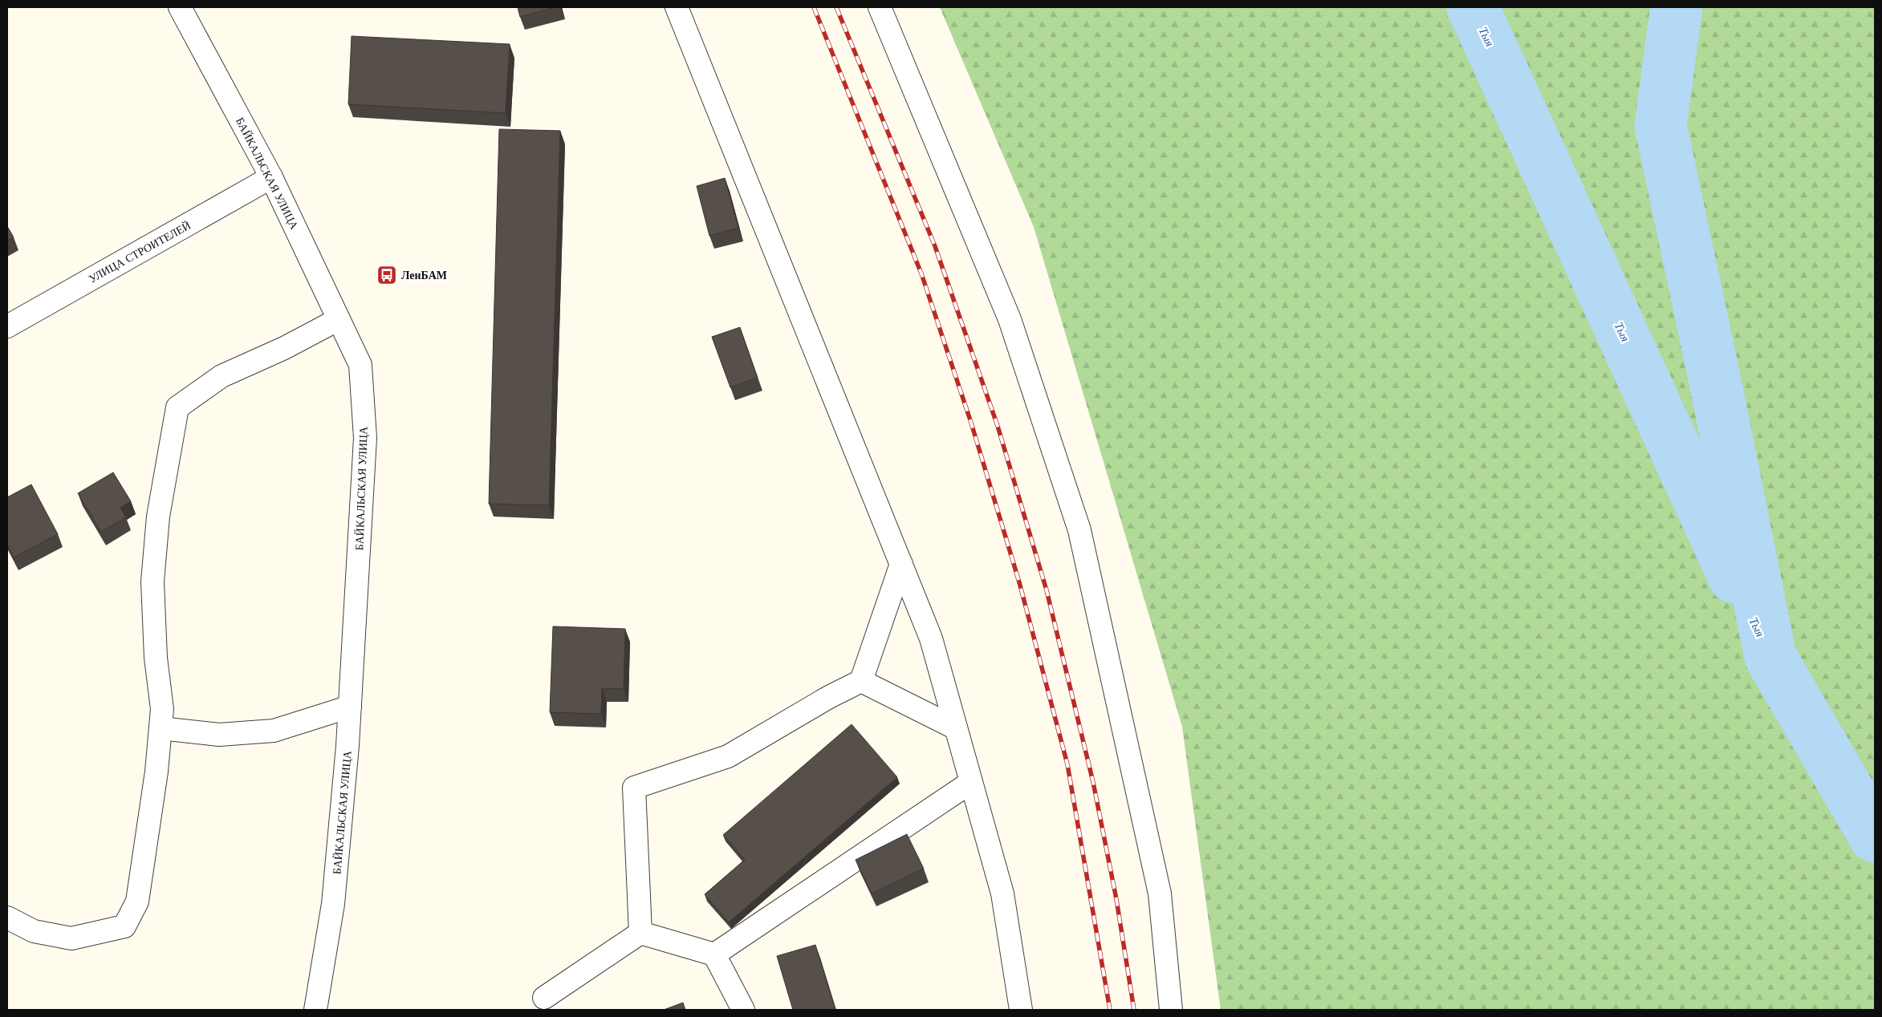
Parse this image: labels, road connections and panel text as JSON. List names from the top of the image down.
{
  "streets": {
    "street": ["БАЙКАЛЬСКАЯ УЛИЦА", "УЛИЦА СТРОИТЕЛЕЙ"]
  },
  "crossings": [
    ["БАЙКАЛЬСКАЯ УЛИЦА", "УЛИЦА СТРОИТЕЛЕЙ"]
  ],
  "water": ["Тыя"],
  "places": {
    "bus stop": ["ЛенБАМ"]
  }
}
